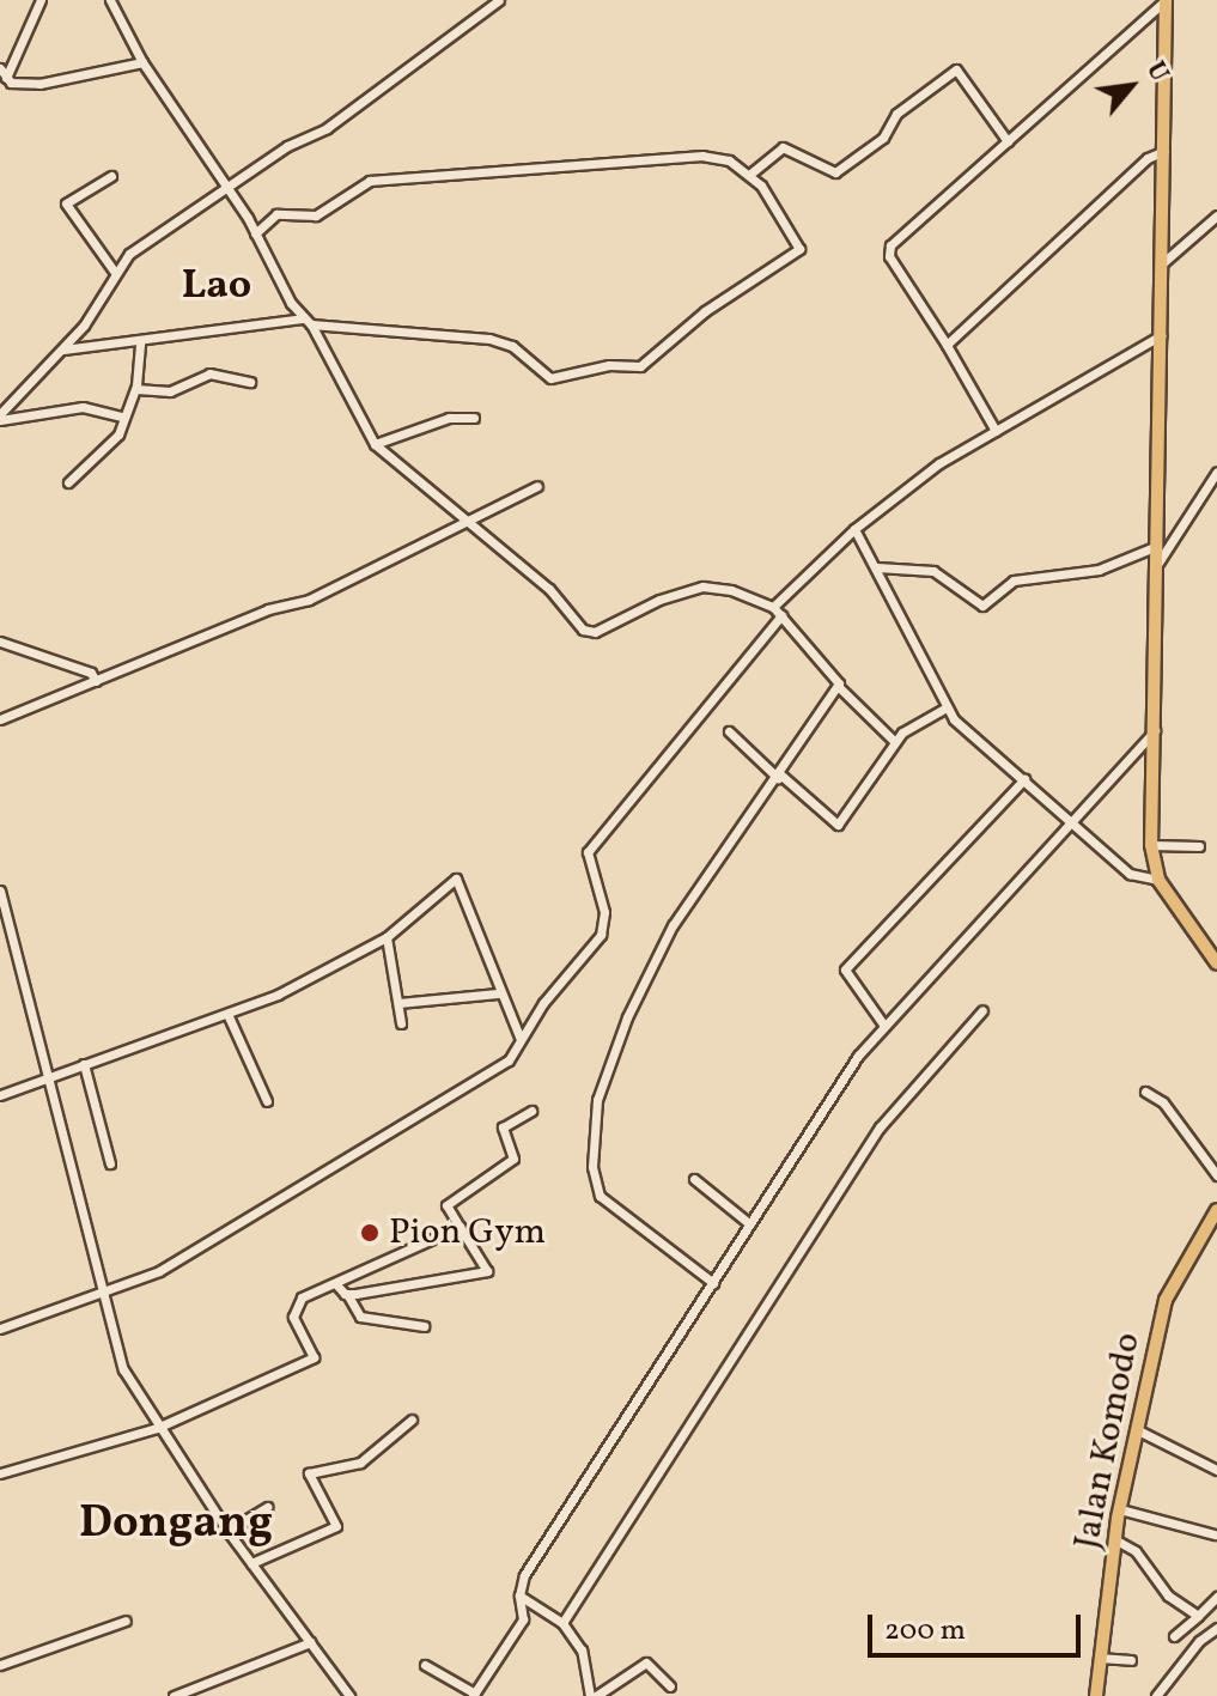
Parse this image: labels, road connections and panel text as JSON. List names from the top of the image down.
{
  "streets": {
    "highway": ["Jalan Komodo"]
  },
  "districts": ["Lao", "Dongang"],
  "places": ["Pion Gym"],
  "scale_bar": "200 m",
  "north": "top right"
}
